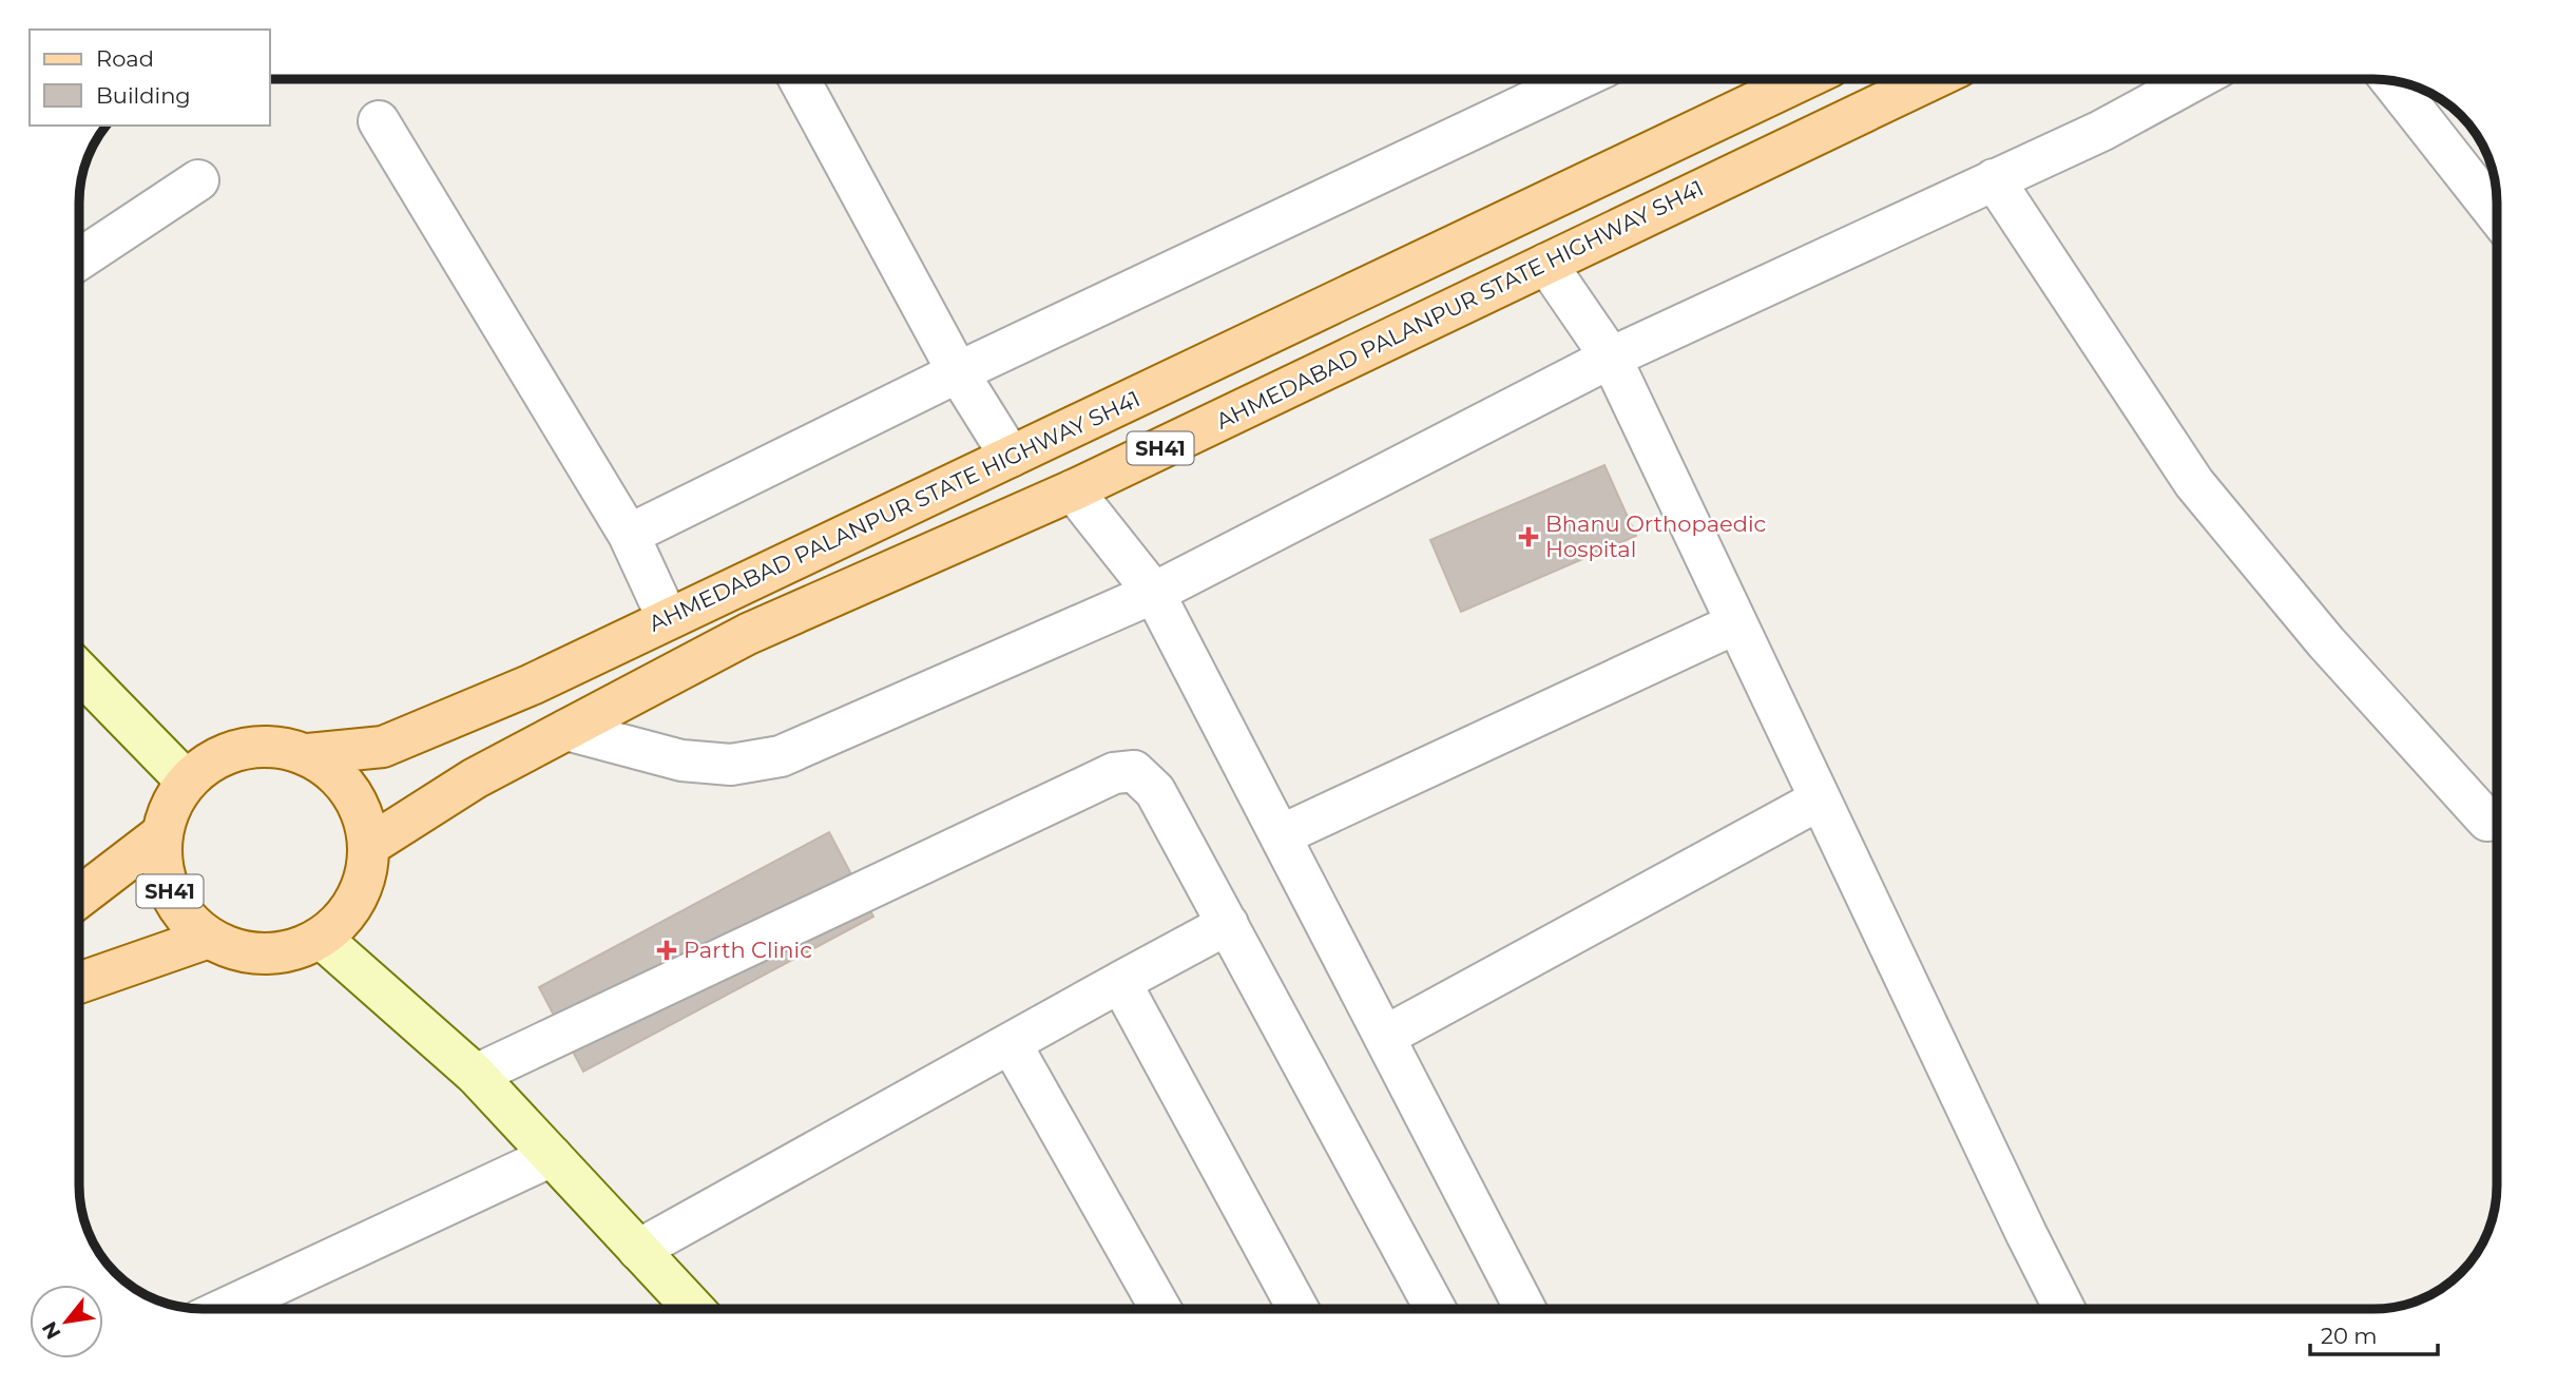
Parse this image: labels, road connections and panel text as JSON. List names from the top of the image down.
{
  "streets": {
    "main road": ["AHMEDABAD PALANPUR STATE HIGHWAY SH41", "SH41"]
  },
  "crossings": [
    ["AHMEDABAD PALANPUR STATE HIGHWAY SH41", "SH41"]
  ],
  "places": {
    "health": ["Bhanu Orthopaedic Hospital", "Parth Clinic"]
  },
  "legend": ["Road", "Building"],
  "scale_bar": "20 m",
  "north": "bottom left"
}
